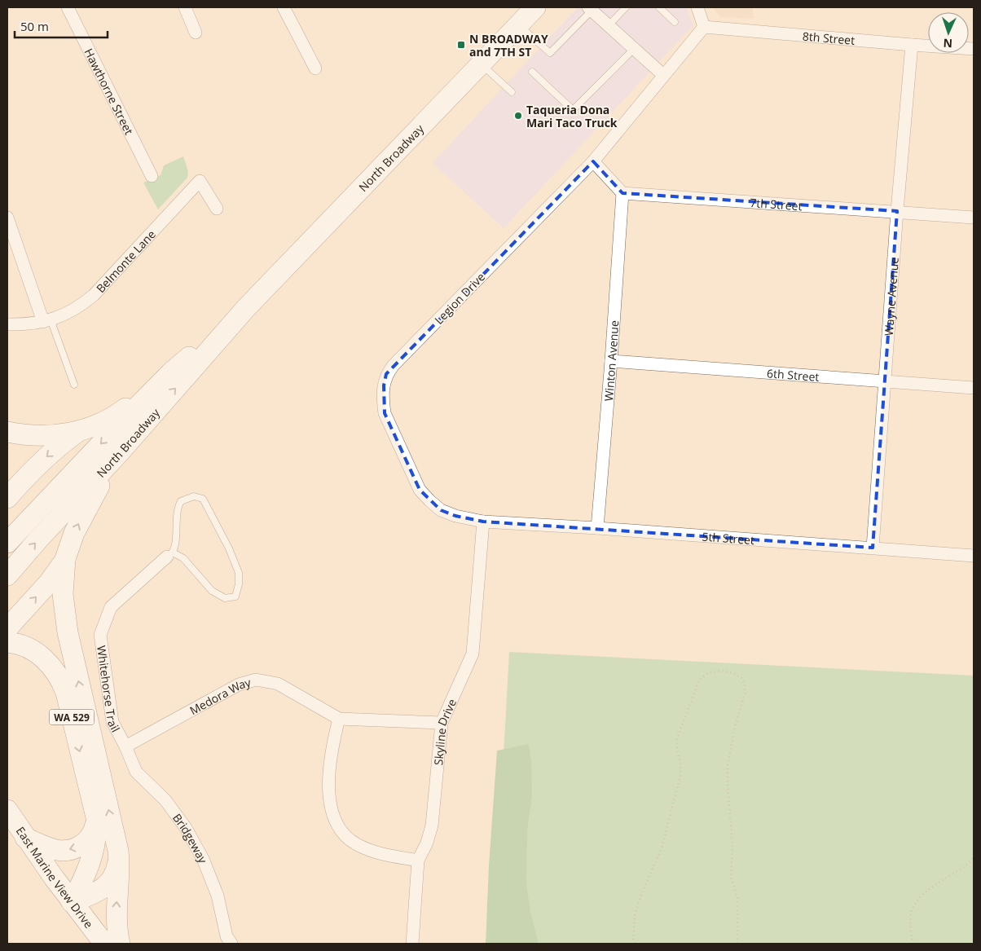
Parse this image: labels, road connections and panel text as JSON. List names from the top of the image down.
{
  "streets": {
    "main road": ["North Broadway", "WA 529", "East Marine View Drive"],
    "street": [
      "8th Street",
      "Hawthorne Street",
      "7th Street",
      "Belmonte Lane",
      "Wayne Avenue",
      "Legion Drive",
      "Winton Avenue",
      "6th Street",
      "5th Street",
      "Whitehorse Trail",
      "Medora Way",
      "Skyline Drive",
      "Bridgeway"
    ]
  },
  "crossings": [
    ["8th Street", "Wayne Avenue"],
    ["8th Street", "Legion Drive"],
    ["7th Street", "Wayne Avenue"],
    ["7th Street", "Winton Avenue"],
    ["Wayne Avenue", "6th Street"],
    ["Wayne Avenue", "5th Street"],
    ["Legion Drive", "5th Street"],
    ["Legion Drive", "Skyline Drive"],
    ["Winton Avenue", "6th Street"],
    ["Winton Avenue", "5th Street"],
    ["5th Street", "Skyline Drive"],
    ["Whitehorse Trail", "Medora Way"],
    ["Whitehorse Trail", "Bridgeway"],
    ["Medora Way", "Skyline Drive"],
    ["Medora Way", "Bridgeway"],
    ["WA 529", "East Marine View Drive"]
  ],
  "places": {
    "transit": ["N BROADWAY and 7TH ST"],
    "other": ["Taqueria Dona Mari Taco Truck"]
  },
  "scale_bar": "50 m",
  "north": "bottom"
}
